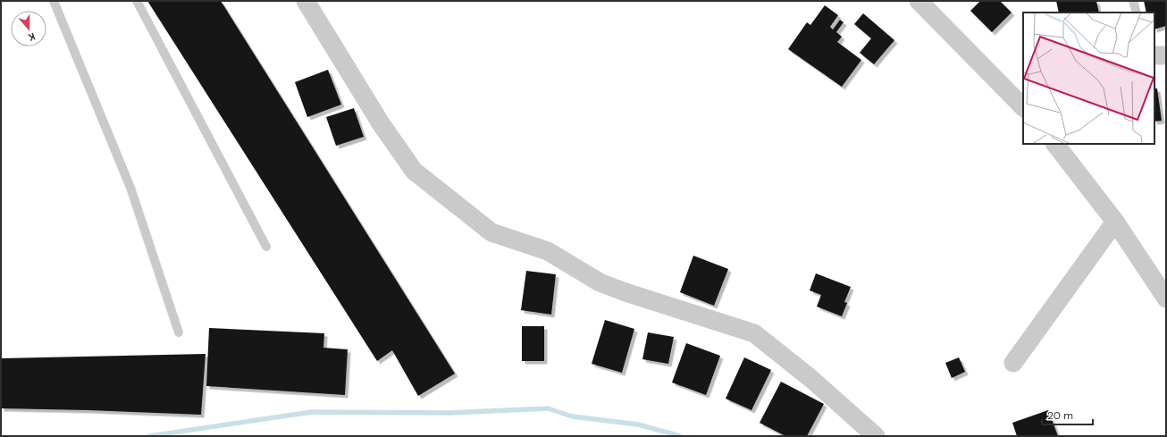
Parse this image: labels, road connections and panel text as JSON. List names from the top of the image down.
{
  "scale_bar": "20 m",
  "north": "bottom"
}
